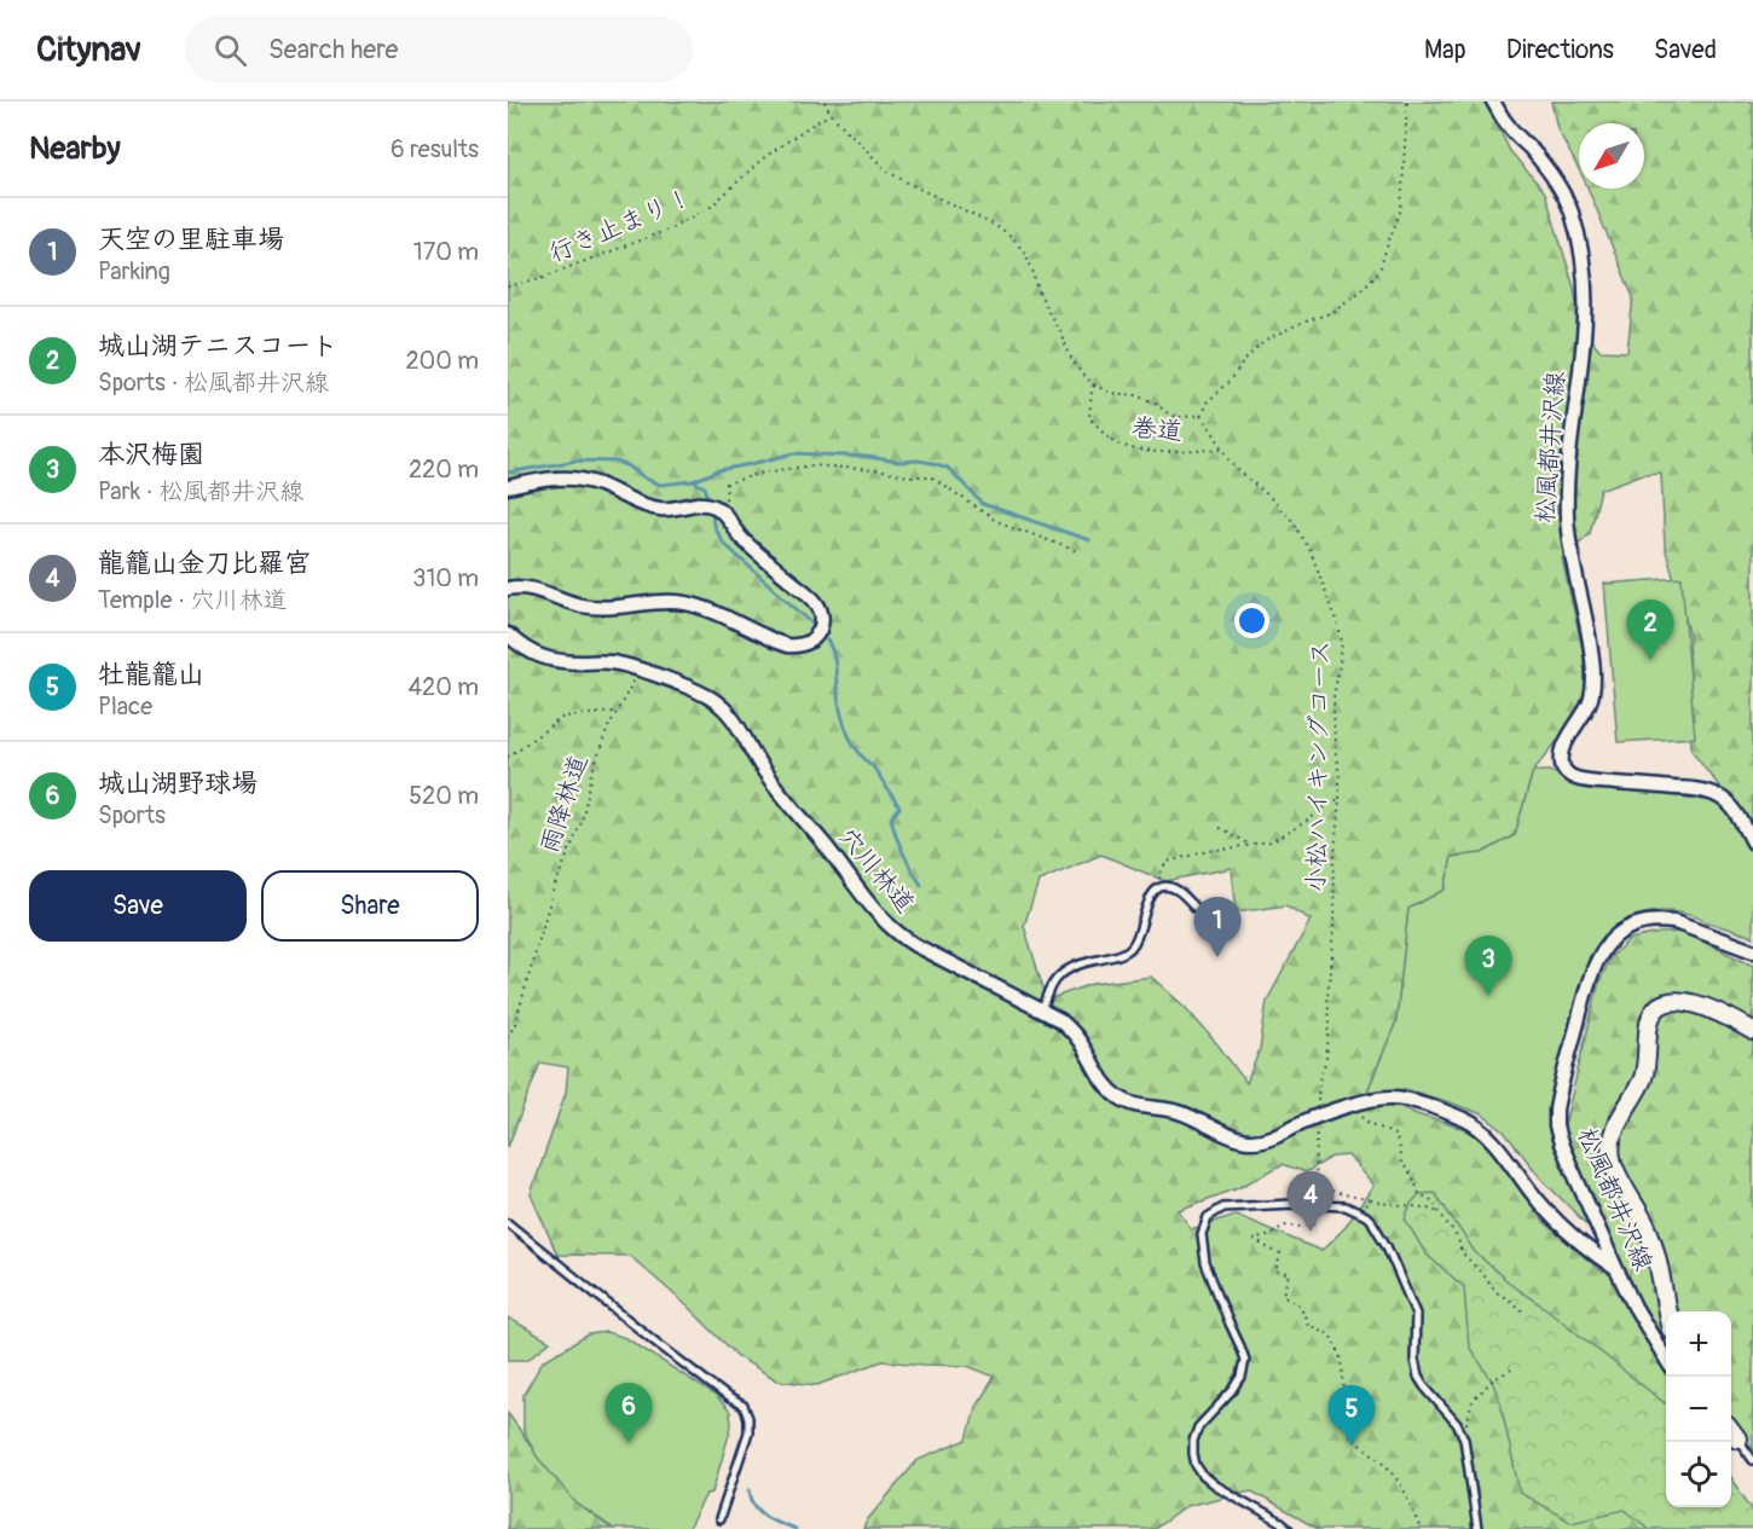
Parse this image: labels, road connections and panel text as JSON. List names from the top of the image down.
{
  "streets": {
    "street": ["松風都井沢線", "穴川林道"],
    "path": [
      "行き止まり！",
      "巻道",
      "小松ハイキングコース",
      "雨降林道"
    ]
  },
  "crossings": [
    ["巻道", "小松ハイキングコース"],
    ["小松ハイキングコース", "穴川林道"],
    ["雨降林道", "穴川林道"]
  ],
  "north": "bottom left",
  "page": {
    "header": "Citynav",
    "search": "Search here",
    "nav": ["Map", "Directions", "Saved"],
    "heading": ["Nearby", "6 results"],
    "list": [
      {
        "mark": "1",
        "name": "天空の里駐車場",
        "note": "Parking",
        "value": "170 m"
      },
      {
        "mark": "2",
        "name": "城山湖テニスコート",
        "note": "Sports · 松風都井沢線",
        "value": "200 m"
      },
      {
        "mark": "3",
        "name": "本沢梅園",
        "note": "Park · 松風都井沢線",
        "value": "220 m"
      },
      {
        "mark": "4",
        "name": "龍籠山金刀比羅宮",
        "note": "Temple · 穴川林道",
        "value": "310 m"
      },
      {
        "mark": "5",
        "name": "牡龍籠山",
        "note": "Place",
        "value": "420 m"
      },
      {
        "mark": "6",
        "name": "城山湖野球場",
        "note": "Sports",
        "value": "520 m"
      }
    ],
    "pins": [
      "2",
      "1",
      "3",
      "4",
      "6",
      "5"
    ],
    "buttons": ["Save", "Share"],
    "map_buttons": ["+", "−"]
  }
}
